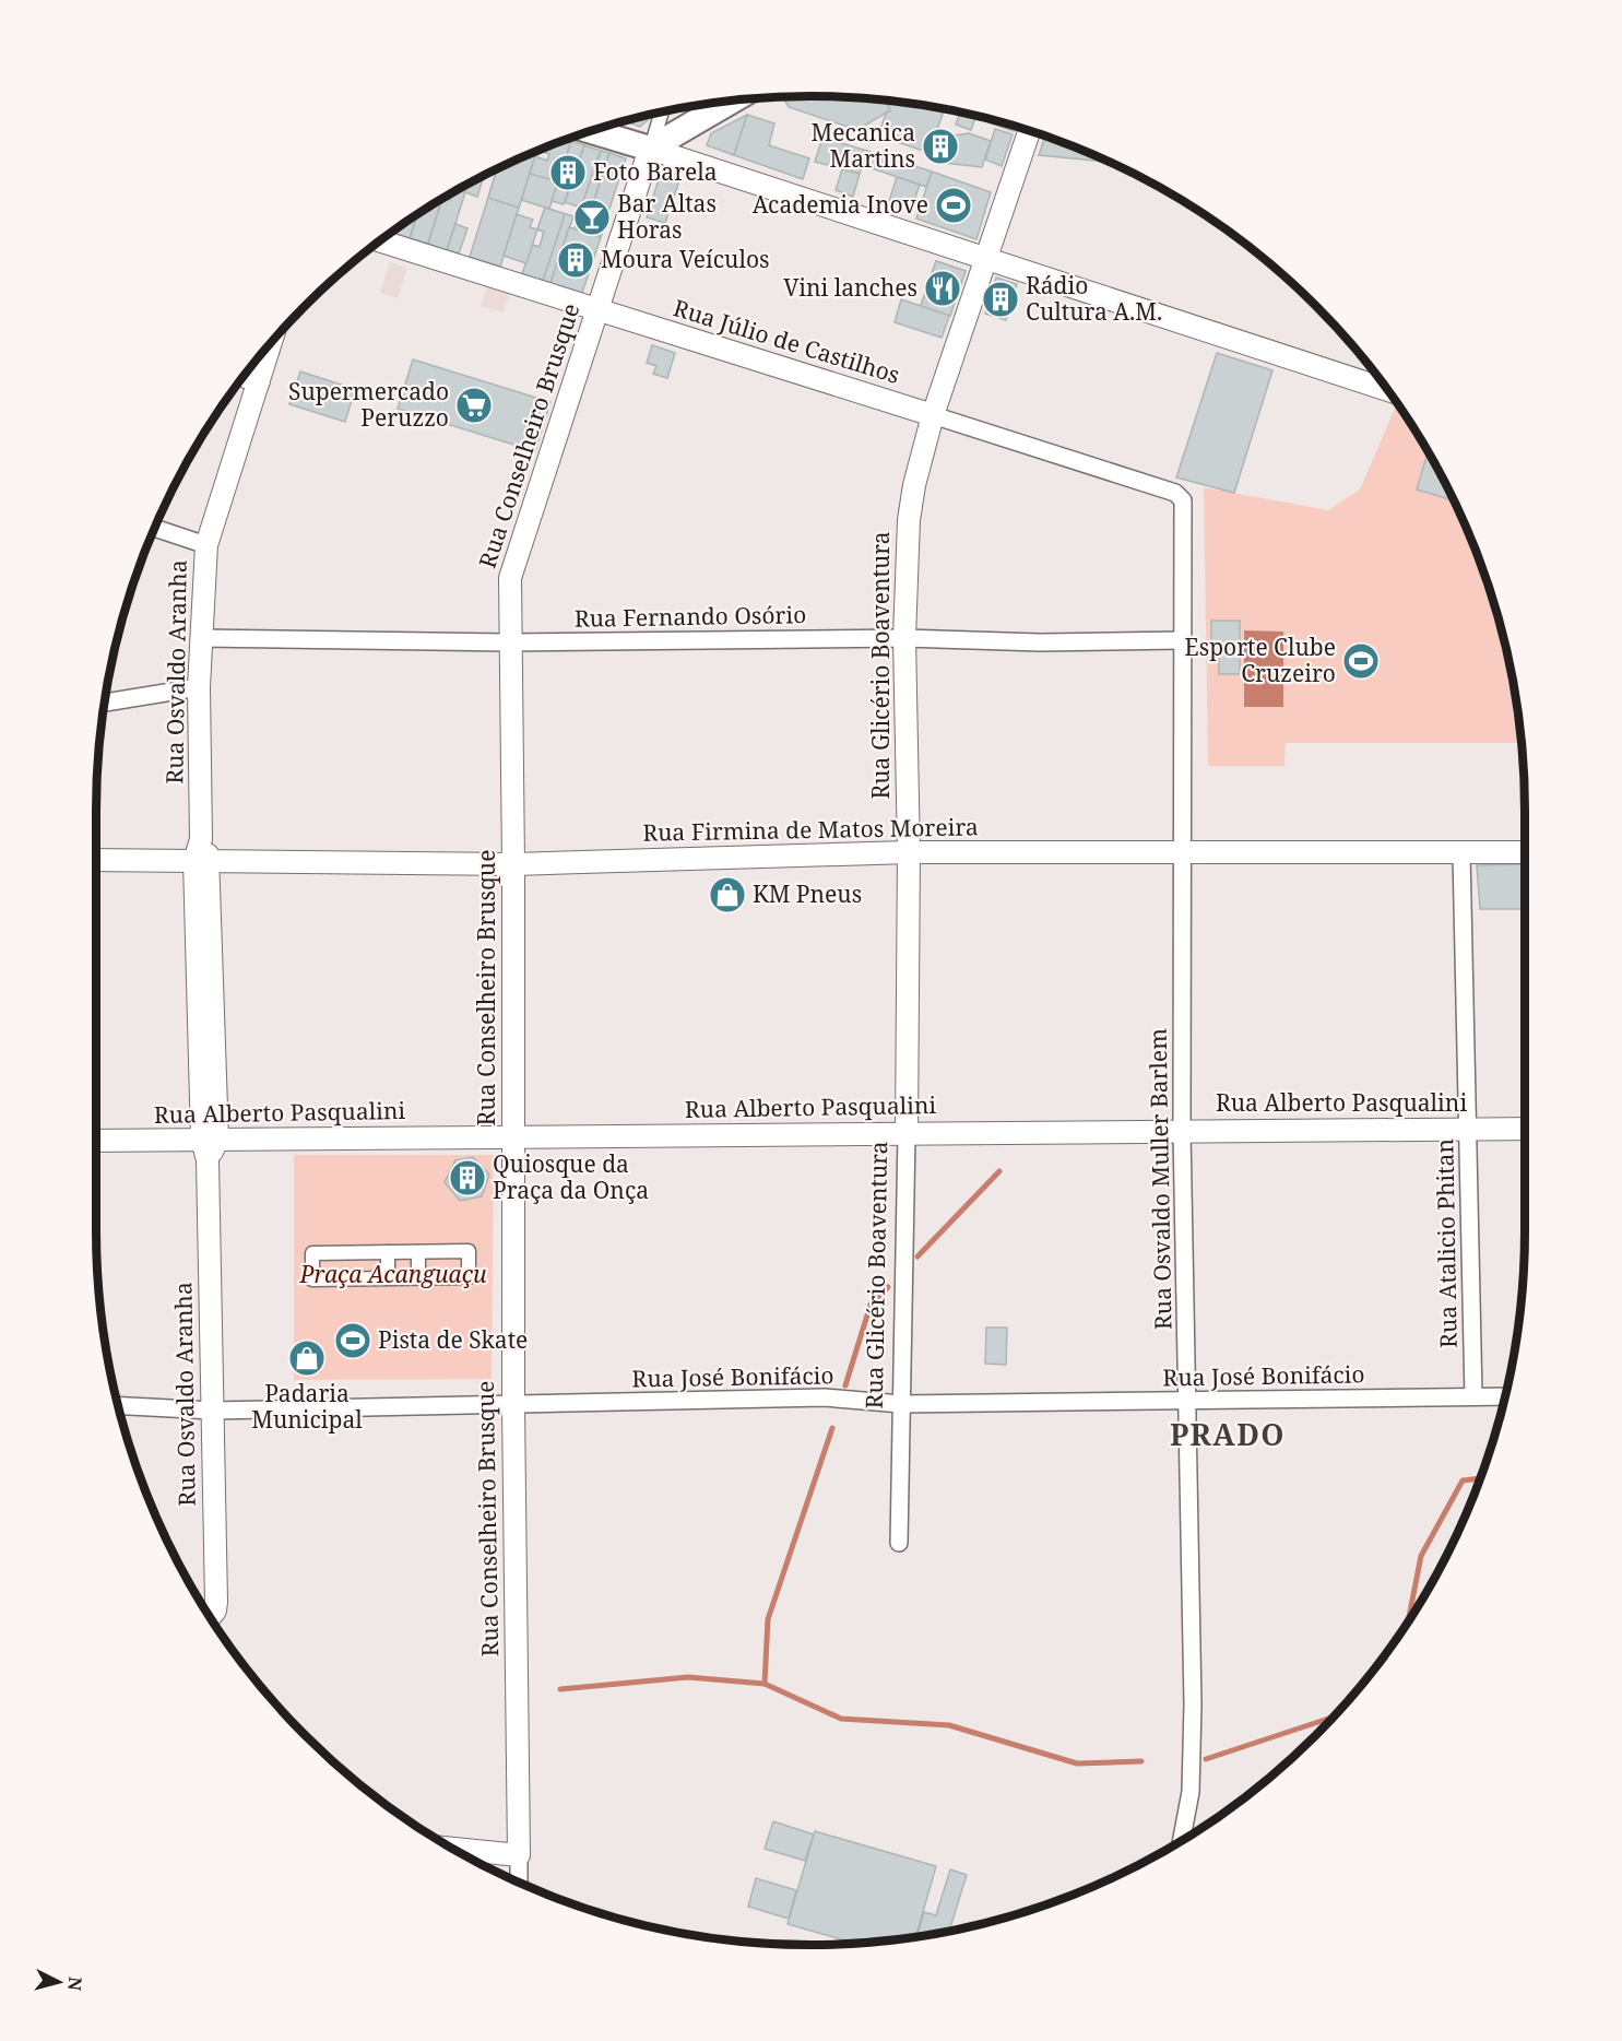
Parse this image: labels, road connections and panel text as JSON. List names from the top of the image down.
{
  "streets": {
    "street": [
      "Rua Júlio de Castilhos",
      "Rua Conselheiro Brusque",
      "Rua Fernando Osório",
      "Rua Glicério Boaventura",
      "Rua Osvaldo Aranha",
      "Rua Firmina de Matos Moreira",
      "Rua Alberto Pasqualini",
      "Rua Osvaldo Muller Barlem",
      "Rua Atalicio Phitan",
      "Rua José Bonifácio"
    ]
  },
  "crossings": [
    ["Rua Júlio de Castilhos", "Rua Conselheiro Brusque"],
    ["Rua Júlio de Castilhos", "Rua Glicério Boaventura"],
    ["Rua Júlio de Castilhos", "Rua Osvaldo Muller Barlem"],
    ["Rua Conselheiro Brusque", "Rua Fernando Osório"],
    ["Rua Conselheiro Brusque", "Rua Firmina de Matos Moreira"],
    ["Rua Conselheiro Brusque", "Rua Alberto Pasqualini"],
    ["Rua Conselheiro Brusque", "Rua José Bonifácio"],
    ["Rua Fernando Osório", "Rua Glicério Boaventura"],
    ["Rua Fernando Osório", "Rua Osvaldo Aranha"],
    ["Rua Fernando Osório", "Rua Osvaldo Muller Barlem"],
    ["Rua Glicério Boaventura", "Rua Firmina de Matos Moreira"],
    ["Rua Glicério Boaventura", "Rua Alberto Pasqualini"],
    ["Rua Glicério Boaventura", "Rua José Bonifácio"],
    ["Rua Osvaldo Aranha", "Rua Firmina de Matos Moreira"],
    ["Rua Osvaldo Aranha", "Rua Alberto Pasqualini"],
    ["Rua Osvaldo Aranha", "Rua José Bonifácio"],
    ["Rua Firmina de Matos Moreira", "Rua Osvaldo Muller Barlem"],
    ["Rua Firmina de Matos Moreira", "Rua Atalicio Phitan"],
    ["Rua Alberto Pasqualini", "Rua Osvaldo Muller Barlem"],
    ["Rua Alberto Pasqualini", "Rua Atalicio Phitan"],
    ["Rua Osvaldo Muller Barlem", "Rua José Bonifácio"],
    ["Rua Atalicio Phitan", "Rua José Bonifácio"]
  ],
  "districts": ["PRADO"],
  "parks": ["Praça Acanguaçu"],
  "places": {
    "building": [
      "Mecanica Martins",
      "Foto Barela",
      "Moura Veículos",
      "Rádio Cultura A.M.",
      "Quiosque da Praça da Onça"
    ],
    "sports": ["Academia Inove", "Esporte Clube Cruzeiro", "Pista de Skate"],
    "bar": ["Bar Altas Horas"],
    "restaurant": ["Vini lanches"],
    "supermarket": ["Supermercado Peruzzo"],
    "shop": ["KM Pneus", "Padaria Municipal"]
  },
  "north": "right"
}
